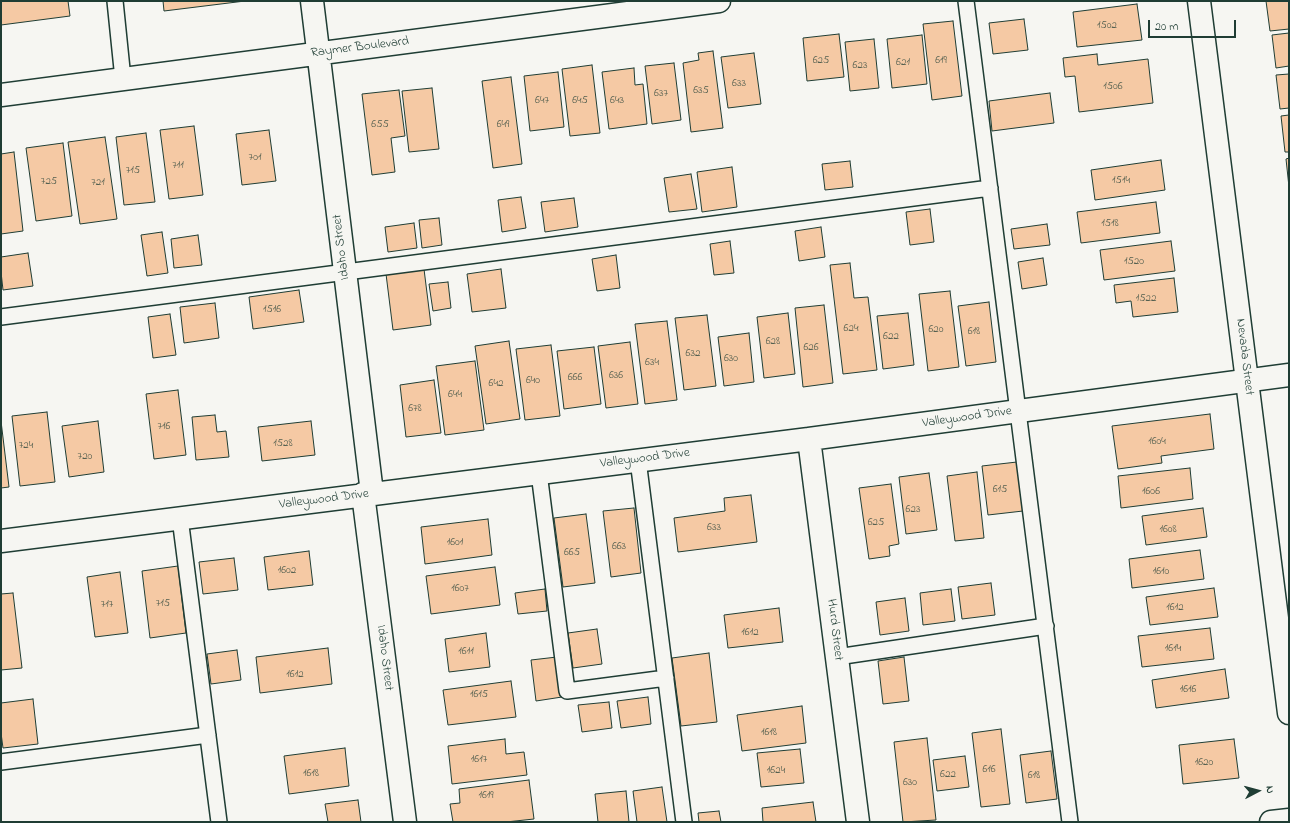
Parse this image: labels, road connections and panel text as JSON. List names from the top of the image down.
{
  "streets": {
    "street": [
      "Raymer Boulevard",
      "Idaho Street",
      "Nevada Street",
      "Valleywood Drive",
      "Hurd Street"
    ]
  },
  "crossings": [
    ["Raymer Boulevard", "Idaho Street"],
    ["Idaho Street", "Valleywood Drive"],
    ["Nevada Street", "Valleywood Drive"],
    ["Valleywood Drive", "Hurd Street"]
  ],
  "house_numbers": [
    "1502",
    "625",
    "619",
    "621",
    "623",
    "633",
    "1506",
    "635",
    "637",
    "647",
    "645",
    "643",
    "655",
    "649",
    "701",
    "711",
    "715",
    "1514",
    "725",
    "721",
    "1518",
    "1520",
    "1522",
    "1516",
    "624",
    "620",
    "618",
    "622",
    "628",
    "626",
    "632",
    "630",
    "634",
    "636",
    "666",
    "640",
    "642",
    "644",
    "678",
    "716",
    "1604",
    "1528",
    "724",
    "720",
    "615",
    "1606",
    "623",
    "625",
    "633",
    "1608",
    "1601",
    "663",
    "665",
    "1602",
    "1610",
    "1607",
    "715",
    "717",
    "1612",
    "1612",
    "1614",
    "1611",
    "1612",
    "1616",
    "1615",
    "1618",
    "1617",
    "1620",
    "616",
    "1624",
    "1618",
    "622",
    "618",
    "630",
    "1619"
  ],
  "scale_bar": "20 m",
  "north": "right"
}
